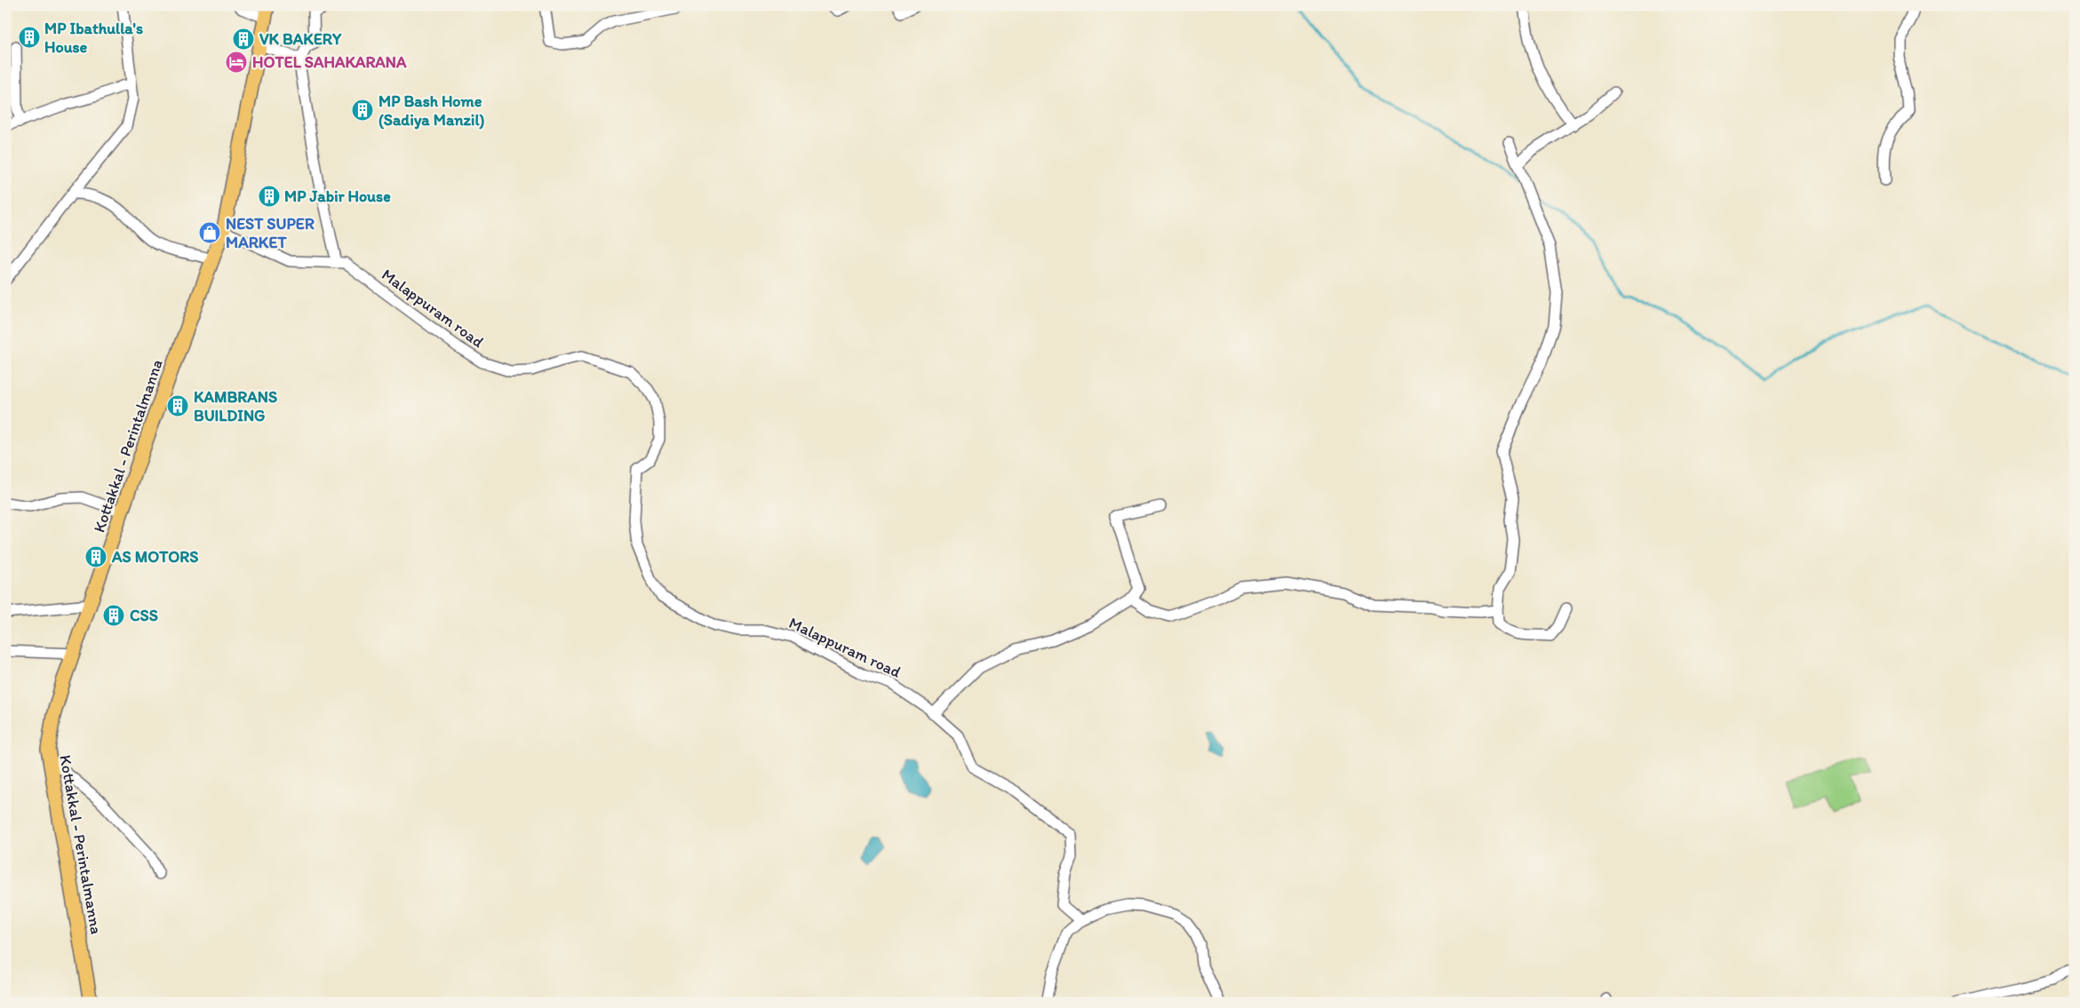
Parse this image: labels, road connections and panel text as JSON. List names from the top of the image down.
{
  "streets": {
    "main road": ["Kottakkal - Perintalmanna"],
    "street": ["Malappuram road"]
  },
  "crossings": [
    ["Malappuram road", "Kottakkal - Perintalmanna"]
  ],
  "places": {
    "building": [
      "MP Ibathulla's House",
      "VK BAKERY",
      "MP Bash Home (Sadiya Manzil)",
      "MP Jabir House",
      "KAMBRANS BUILDING",
      "AS MOTORS",
      "CSS"
    ],
    "hotel": ["HOTEL SAHAKARANA"],
    "shop": ["NEST SUPER MARKET"]
  }
}
